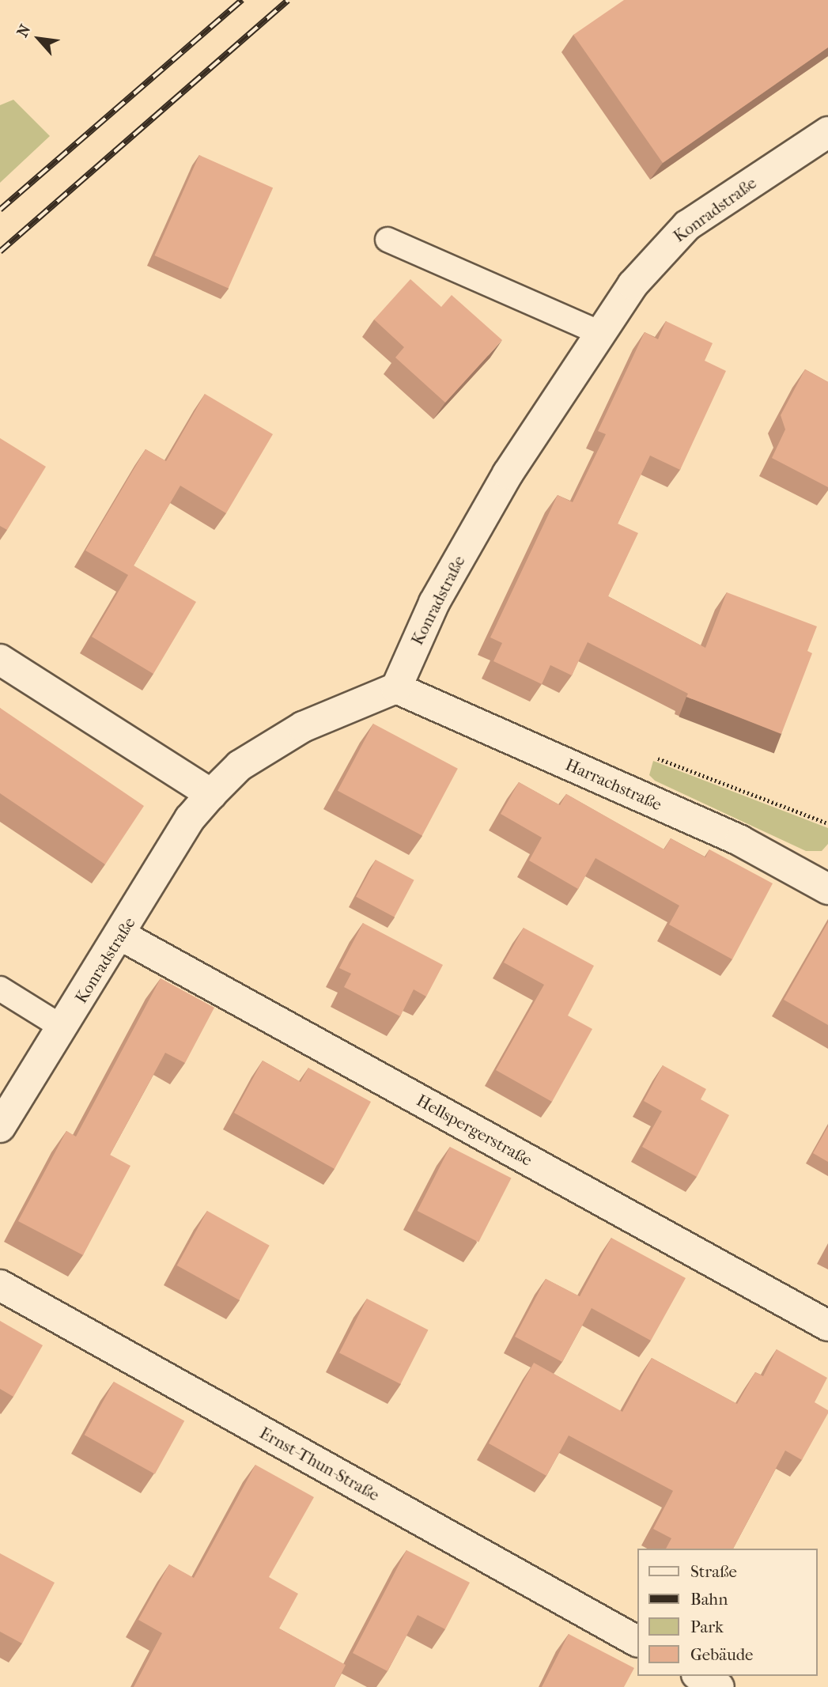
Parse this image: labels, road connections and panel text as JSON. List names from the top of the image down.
{
  "streets": {
    "street": [
      "Konradstraße",
      "Harrachstraße",
      "Hellspergerstraße",
      "Ernst-Thun-Straße"
    ]
  },
  "crossings": [
    ["Konradstraße", "Harrachstraße"],
    ["Konradstraße", "Hellspergerstraße"]
  ],
  "legend": [
    "Straße",
    "Bahn",
    "Park",
    "Gebäude"
  ],
  "north": "top left"
}
